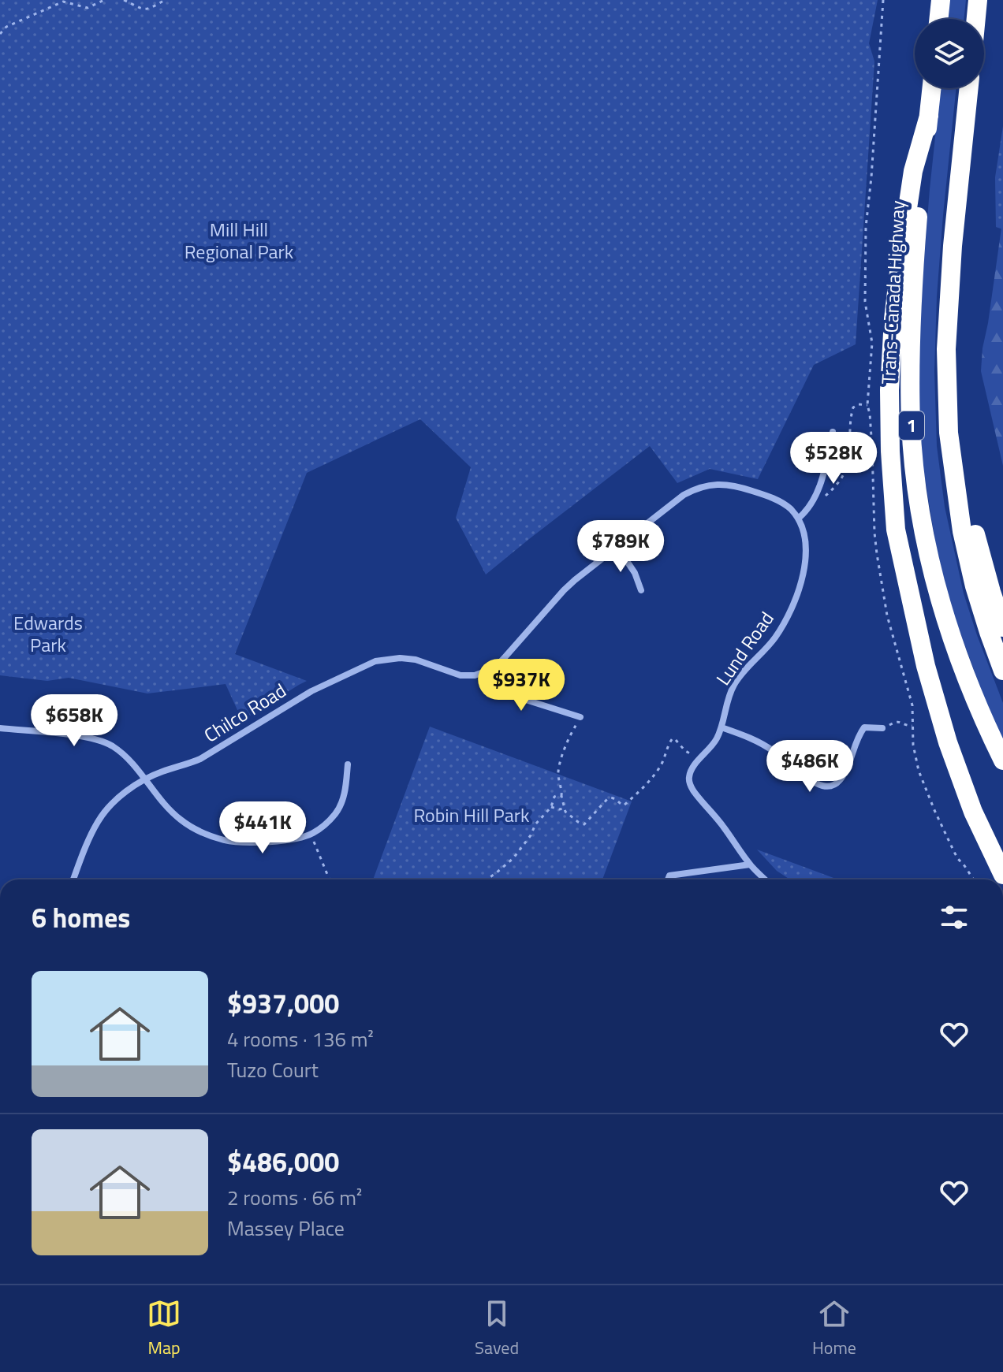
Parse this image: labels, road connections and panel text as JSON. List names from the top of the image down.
{
  "streets": {
    "highway": ["Trans-Canada Highway", "1"],
    "street": ["Lund Road", "Chilco Road"]
  },
  "parks": ["Mill Hill Regional Park", "Edwards Park", "Robin Hill Park"],
  "page": {
    "price": [
      "$528K",
      "$789K",
      "$937K",
      "$658K",
      "$486K",
      "$441K"
    ],
    "heading": "6 homes",
    "list": [
      {
        "name": "$937,000",
        "note": "4 rooms · 136 m² · Tuzo Court"
      },
      {
        "name": "$486,000",
        "note": "2 rooms · 66 m² · Massey Place"
      }
    ],
    "tabs": ["Map", "Saved", "Home"]
  }
}
